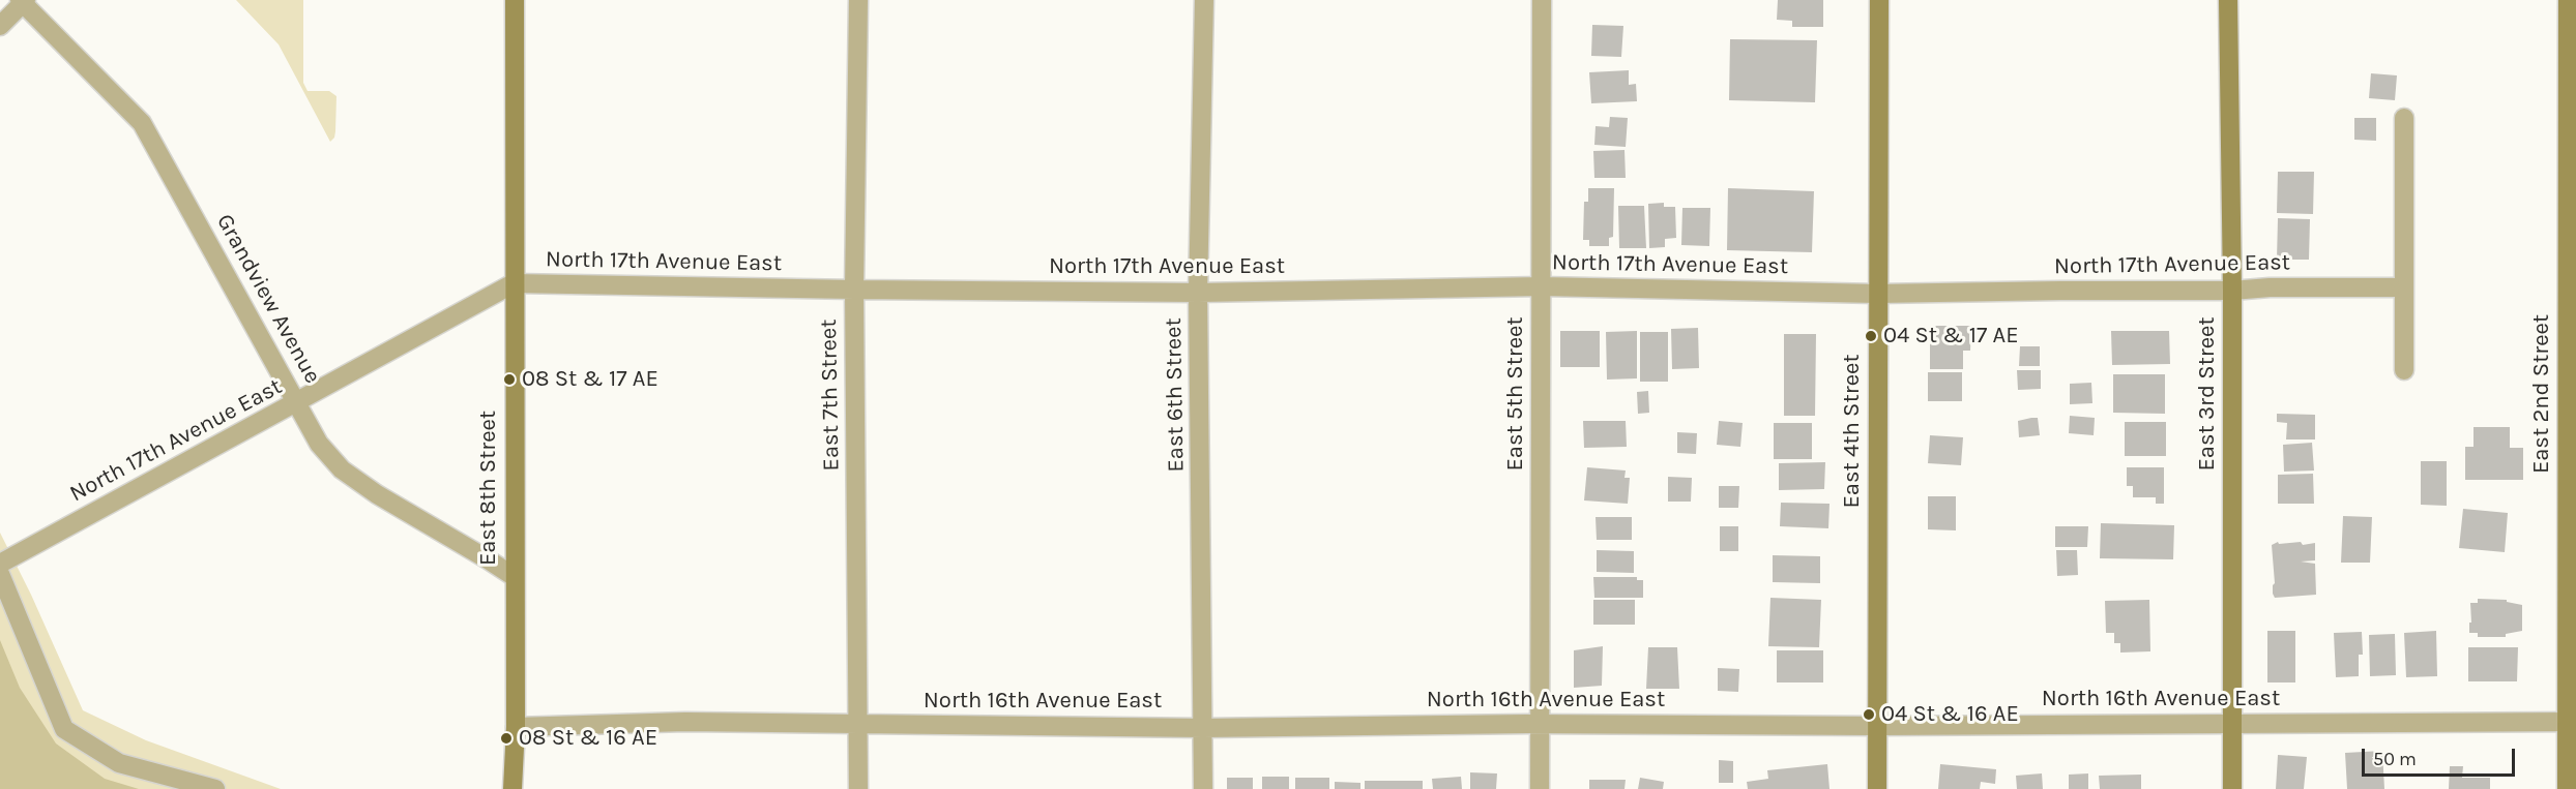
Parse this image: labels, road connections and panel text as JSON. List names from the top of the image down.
{
  "streets": {
    "street": [
      "North 17th Avenue East",
      "Grandview Avenue",
      "East 5th Street",
      "East 3rd Street",
      "East 2nd Street",
      "East 7th Street",
      "East 6th Street",
      "East 4th Street",
      "East 8th Street",
      "North 16th Avenue East"
    ]
  },
  "crossings": [
    ["North 17th Avenue East", "Grandview Avenue"],
    ["North 17th Avenue East", "East 5th Street"],
    ["North 17th Avenue East", "East 3rd Street"],
    ["North 17th Avenue East", "East 7th Street"],
    ["North 17th Avenue East", "East 6th Street"],
    ["North 17th Avenue East", "East 4th Street"],
    ["North 17th Avenue East", "East 8th Street"],
    ["Grandview Avenue", "East 8th Street"],
    ["East 5th Street", "North 16th Avenue East"],
    ["East 3rd Street", "North 16th Avenue East"],
    ["East 2nd Street", "North 16th Avenue East"],
    ["East 7th Street", "North 16th Avenue East"],
    ["East 6th Street", "North 16th Avenue East"],
    ["East 4th Street", "North 16th Avenue East"],
    ["East 8th Street", "North 16th Avenue East"]
  ],
  "places": [
    "04 St & 17 AE",
    "08 St & 17 AE",
    "04 St & 16 AE",
    "08 St & 16 AE"
  ],
  "scale_bar": "50 m"
}
